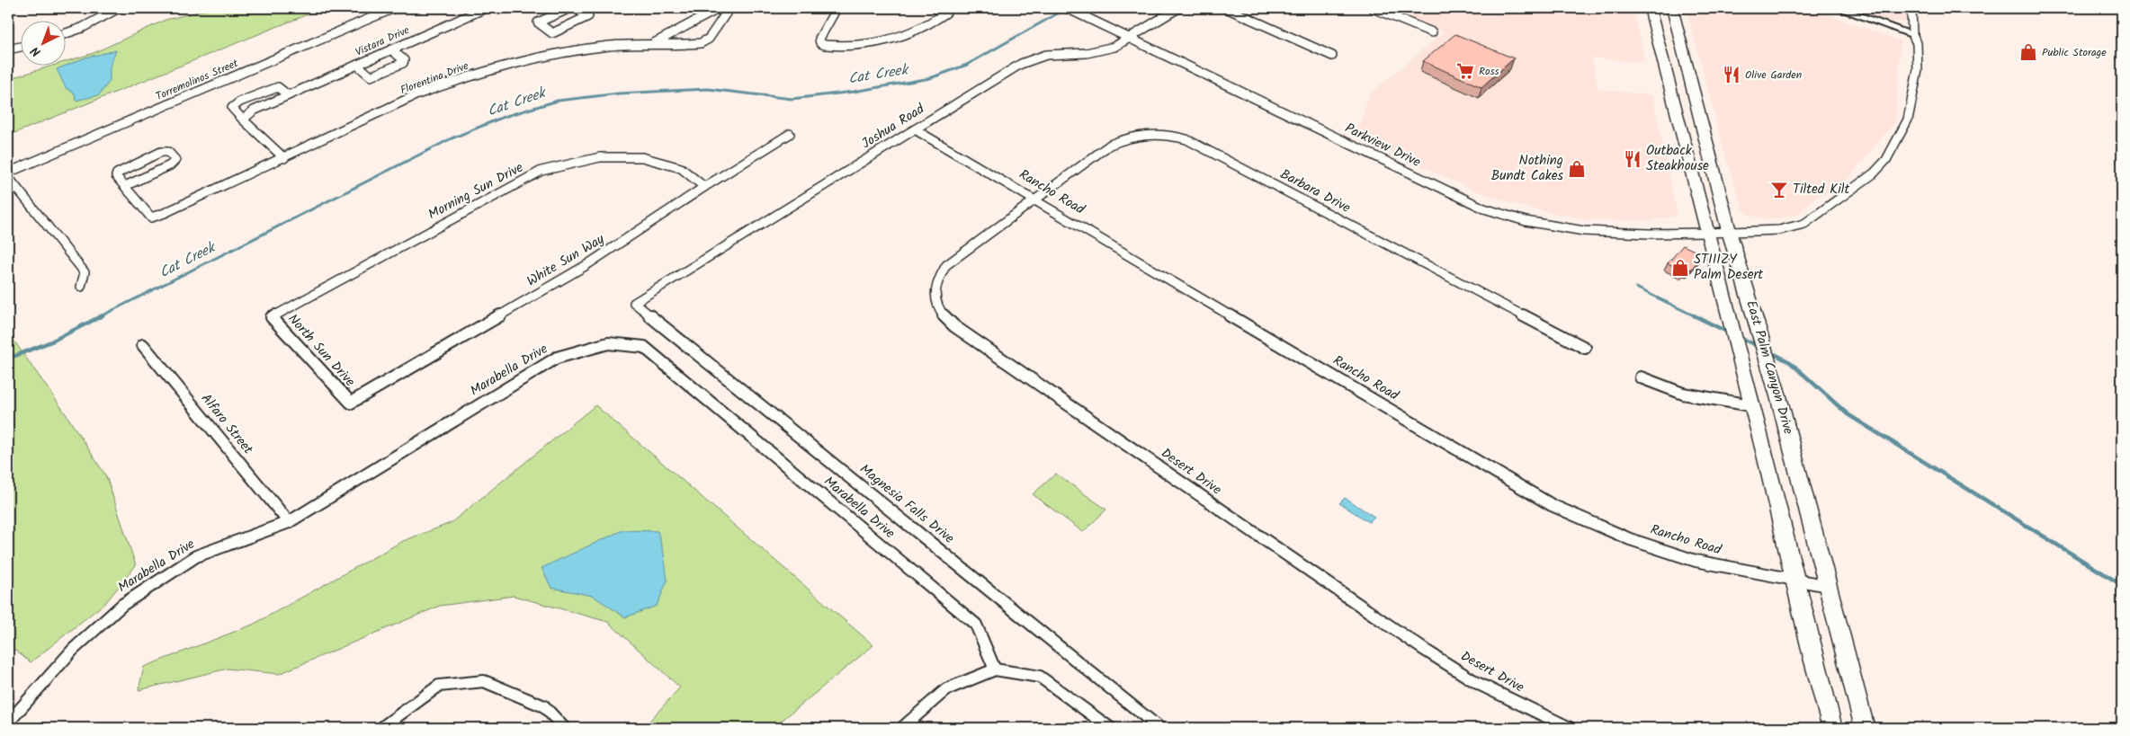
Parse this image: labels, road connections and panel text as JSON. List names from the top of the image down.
{
  "streets": {
    "main road": ["East Palm Canyon Drive"],
    "street": [
      "Vistara Drive",
      "Florentina Drive",
      "Torremolinos Street",
      "Joshua Road",
      "Parkview Drive",
      "Morning Sun Drive",
      "Barbara Drive",
      "Rancho Road",
      "White Sun Way",
      "North Sun Drive",
      "Marabella Drive",
      "Alfaro Street",
      "Desert Drive",
      "Magnesia Falls Drive"
    ]
  },
  "crossings": [
    ["Joshua Road", "Parkview Drive"],
    ["Joshua Road", "Rancho Road"],
    ["Joshua Road", "Magnesia Falls Drive"],
    ["Parkview Drive", "East Palm Canyon Drive"],
    ["Morning Sun Drive", "White Sun Way"],
    ["Morning Sun Drive", "North Sun Drive"],
    ["Barbara Drive", "Rancho Road"],
    ["Barbara Drive", "Desert Drive"],
    ["Rancho Road", "East Palm Canyon Drive"],
    ["Rancho Road", "Desert Drive"],
    ["White Sun Way", "North Sun Drive"],
    ["Marabella Drive", "Alfaro Street"]
  ],
  "water": ["Cat Creek"],
  "places": {
    "shop": ["Public Storage", "Nothing Bundt Cakes", "STIIIZY Palm Desert"],
    "supermarket": ["Ross"],
    "restaurant": ["Olive Garden", "Outback Steakhouse"],
    "bar": ["Tilted Kilt"]
  },
  "north": "bottom left"
}
